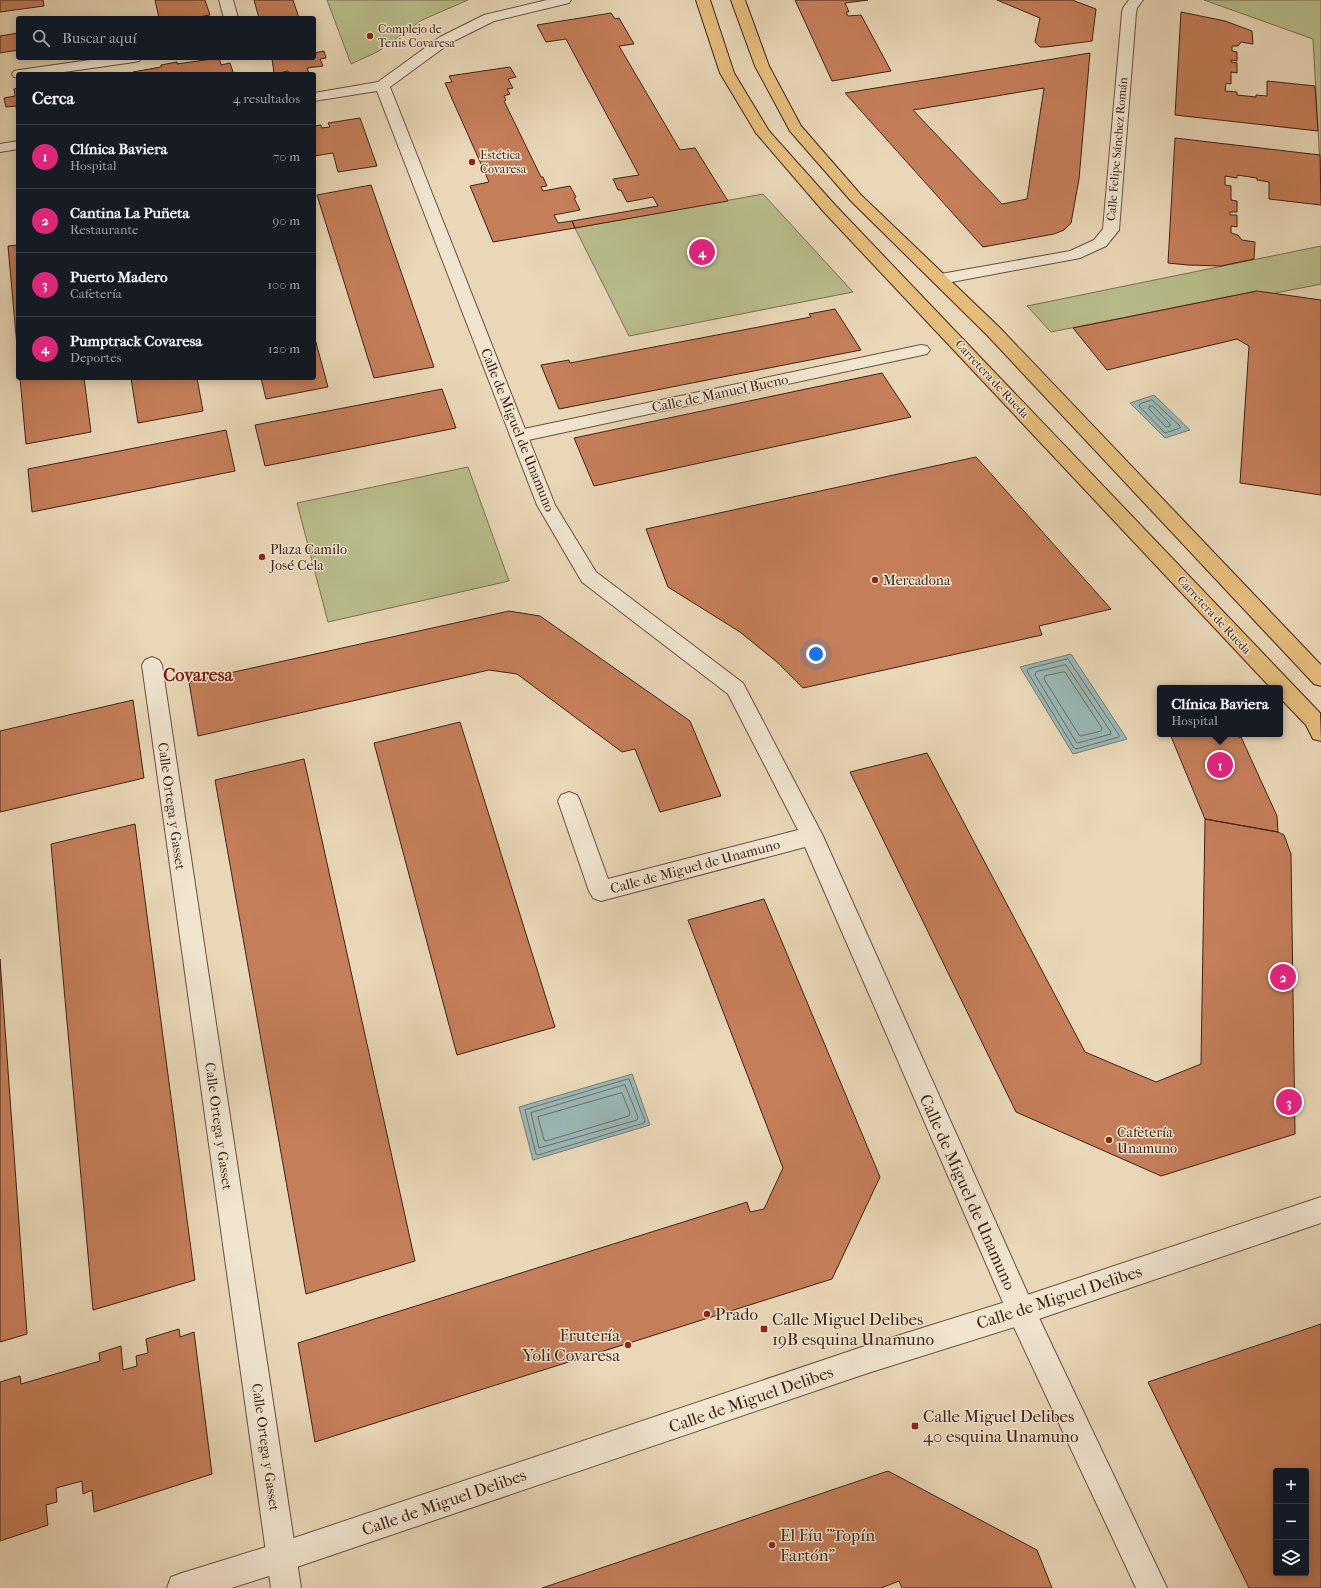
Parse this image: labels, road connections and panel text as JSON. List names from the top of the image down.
{
  "streets": {
    "main road": ["Carretera de Rueda"],
    "street": [
      "Calle Felipe Sánchez Román",
      "Calle de Manuel Bueno",
      "Calle de Miguel de Unamuno",
      "Calle Ortega y Gasset",
      "Calle de Miguel Delibes"
    ]
  },
  "crossings": [
    ["Calle de Manuel Bueno", "Calle de Miguel de Unamuno"],
    ["Calle de Miguel de Unamuno", "Calle de Miguel Delibes"],
    ["Calle Ortega y Gasset", "Calle de Miguel Delibes"]
  ],
  "districts": ["Covaresa"],
  "places": {
    "other": [
      "Complejo de Tenis Covaresa",
      "Estética Covaresa",
      "Plaza Camilo José Cela",
      "Mercadona",
      "Cafetería Unamuno",
      "Prado",
      "Frutería Yoli Covaresa",
      "El Fíu \"Topín Fartón\""
    ],
    "transit": ["Calle Miguel Delibes 19B esquina Unamuno", "Calle Miguel Delibes 40 esquina Unamuno"]
  },
  "page": {
    "search": "Buscar aquí",
    "heading": ["Cerca", "4 resultados"],
    "list": [
      {
        "mark": "1",
        "name": "Clínica Baviera",
        "note": "Hospital",
        "value": "70 m"
      },
      {
        "mark": "2",
        "name": "Cantina La Puñeta",
        "note": "Restaurante",
        "value": "90 m"
      },
      {
        "mark": "3",
        "name": "Puerto Madero",
        "note": "Cafetería",
        "value": "100 m"
      },
      {
        "mark": "4",
        "name": "Pumptrack Covaresa",
        "note": "Deportes",
        "value": "120 m"
      }
    ],
    "pins": [
      "4",
      "1",
      "2",
      "3"
    ],
    "popup": ["Clínica Baviera", "Hospital"],
    "map_buttons": ["+", "−"]
  }
}
